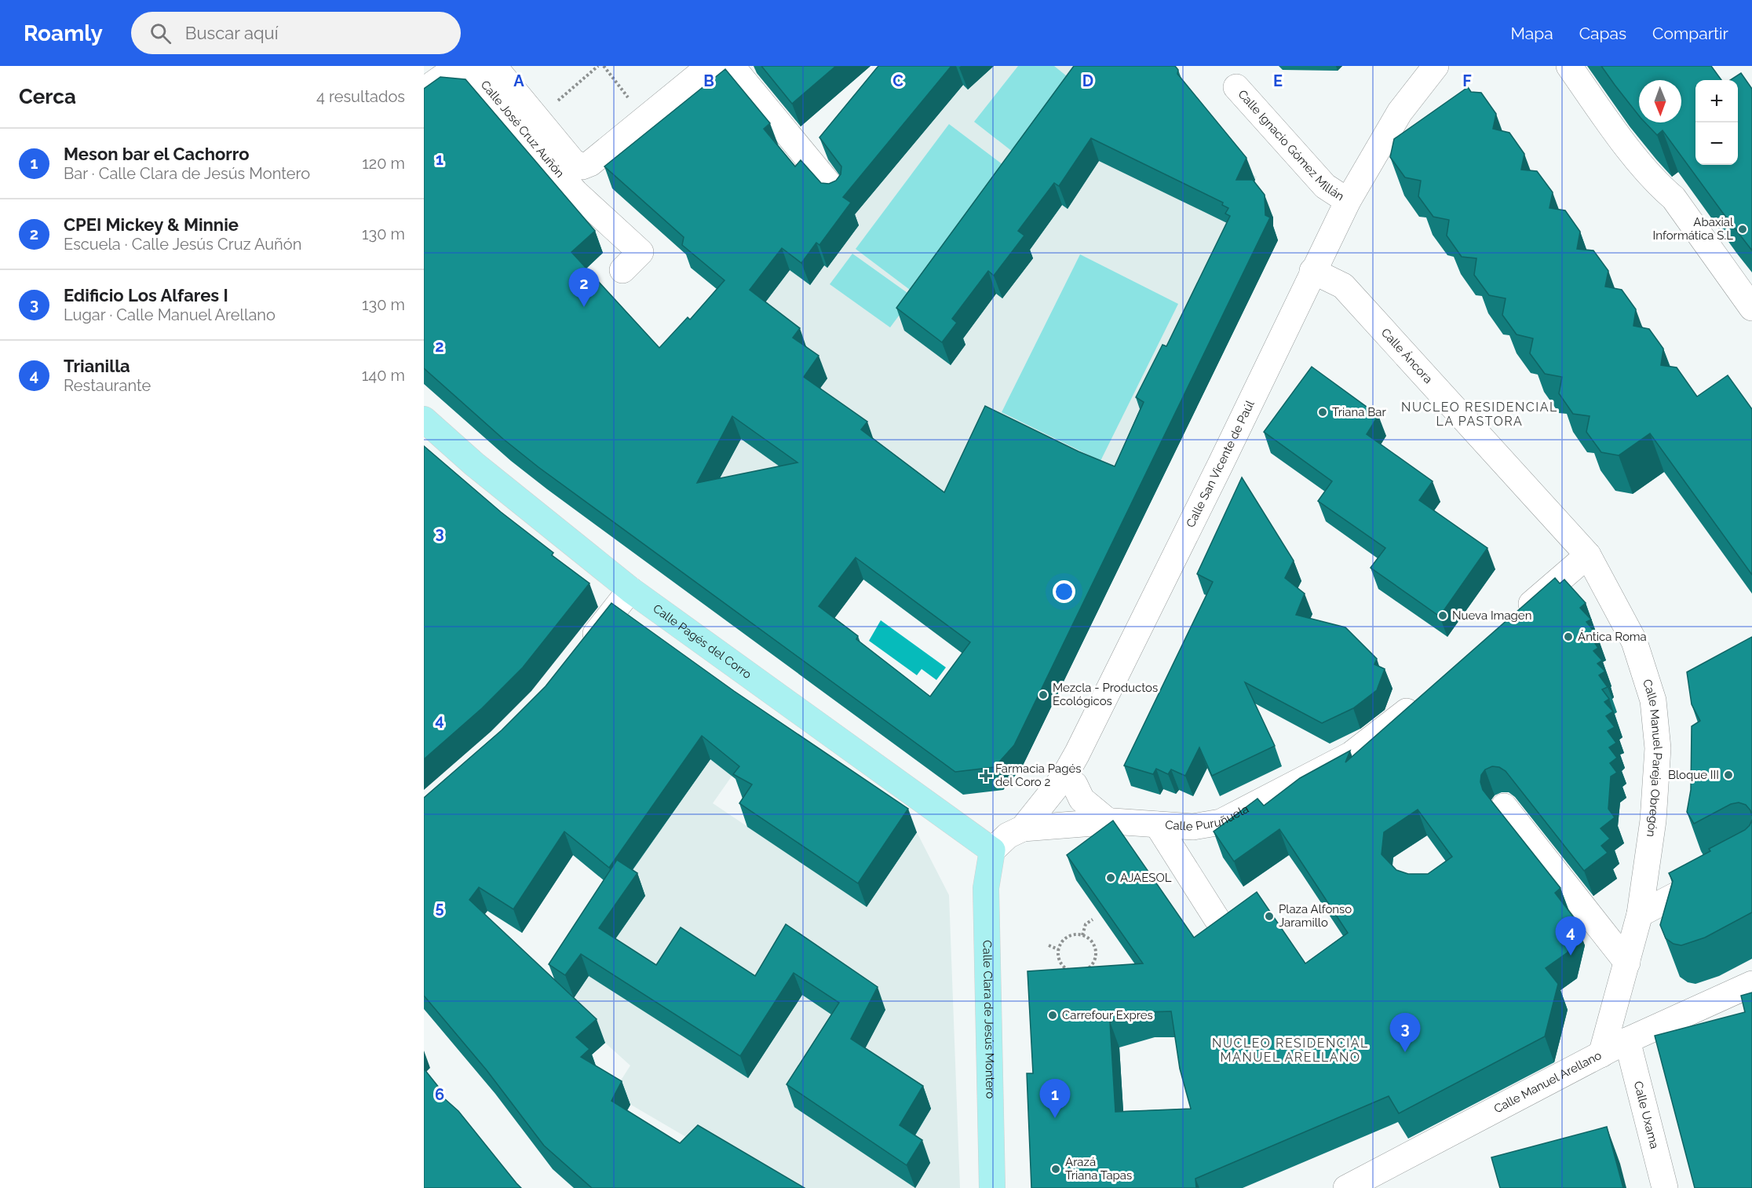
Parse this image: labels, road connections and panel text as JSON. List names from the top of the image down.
{
  "streets": {
    "main road": ["Calle Pagés del Corro", "Calle Clara de Jesús Montero"],
    "street": [
      "Calle José Cruz Auñón",
      "Calle Ignacio Gómez Millán",
      "Calle Áncora",
      "Calle San Vicente de Paúl",
      "Calle Manuel Pareja Obregón",
      "Calle Puruñuela",
      "Calle Manuel Arellano",
      "Calle Uxama"
    ]
  },
  "crossings": [
    ["Calle Ignacio Gómez Millán", "Calle San Vicente de Paúl"],
    ["Calle Áncora", "Calle San Vicente de Paúl"],
    ["Calle Áncora", "Calle Manuel Pareja Obregón"],
    ["Calle San Vicente de Paúl", "Calle Pagés del Corro"],
    ["Calle San Vicente de Paúl", "Calle Puruñuela"],
    ["Calle San Vicente de Paúl", "Calle Clara de Jesús Montero"],
    ["Calle Pagés del Corro", "Calle Clara de Jesús Montero"],
    ["Calle Manuel Pareja Obregón", "Calle Manuel Arellano"],
    ["Calle Manuel Arellano", "Calle Uxama"]
  ],
  "districts": ["NUCLEO RESIDENCIAL LA PASTORA", "NUCLEO RESIDENCIAL MANUEL ARELLANO"],
  "places": {
    "other": [
      "Abaxial Informática S.L",
      "Triana Bar",
      "Nueva Imagen",
      "Ántica Roma",
      "Mezcla - Productos Ecológicos",
      "Bloque III",
      "AJAESOL",
      "Plaza Alfonso Jaramillo",
      "Carrefour Expres",
      "Arazá Triana Tapas"
    ],
    "health": ["Farmacia Pagés del Coro 2"]
  },
  "north": "bottom",
  "page": {
    "header": "Roamly",
    "search": "Buscar aquí",
    "nav": ["Mapa", "Capas", "Compartir"],
    "heading": ["Cerca", "4 resultados"],
    "map_buttons": ["+", "−"],
    "list": [
      {
        "mark": "1",
        "name": "Meson bar el Cachorro",
        "note": "Bar · Calle Clara de Jesús Montero",
        "value": "120 m"
      },
      {
        "mark": "2",
        "name": "CPEI Mickey & Minnie",
        "note": "Escuela · Calle Jesús Cruz Auñón",
        "value": "130 m"
      },
      {
        "mark": "3",
        "name": "Edificio Los Alfares I",
        "note": "Lugar · Calle Manuel Arellano",
        "value": "130 m"
      },
      {
        "mark": "4",
        "name": "Trianilla",
        "note": "Restaurante",
        "value": "140 m"
      }
    ],
    "pins": [
      "2",
      "4",
      "3",
      "1"
    ]
  },
  "grid": {
    "columns": [
      "A",
      "B",
      "C",
      "D",
      "E",
      "F"
    ],
    "rows": [
      "1",
      "2",
      "3",
      "4",
      "5",
      "6"
    ]
  }
}
